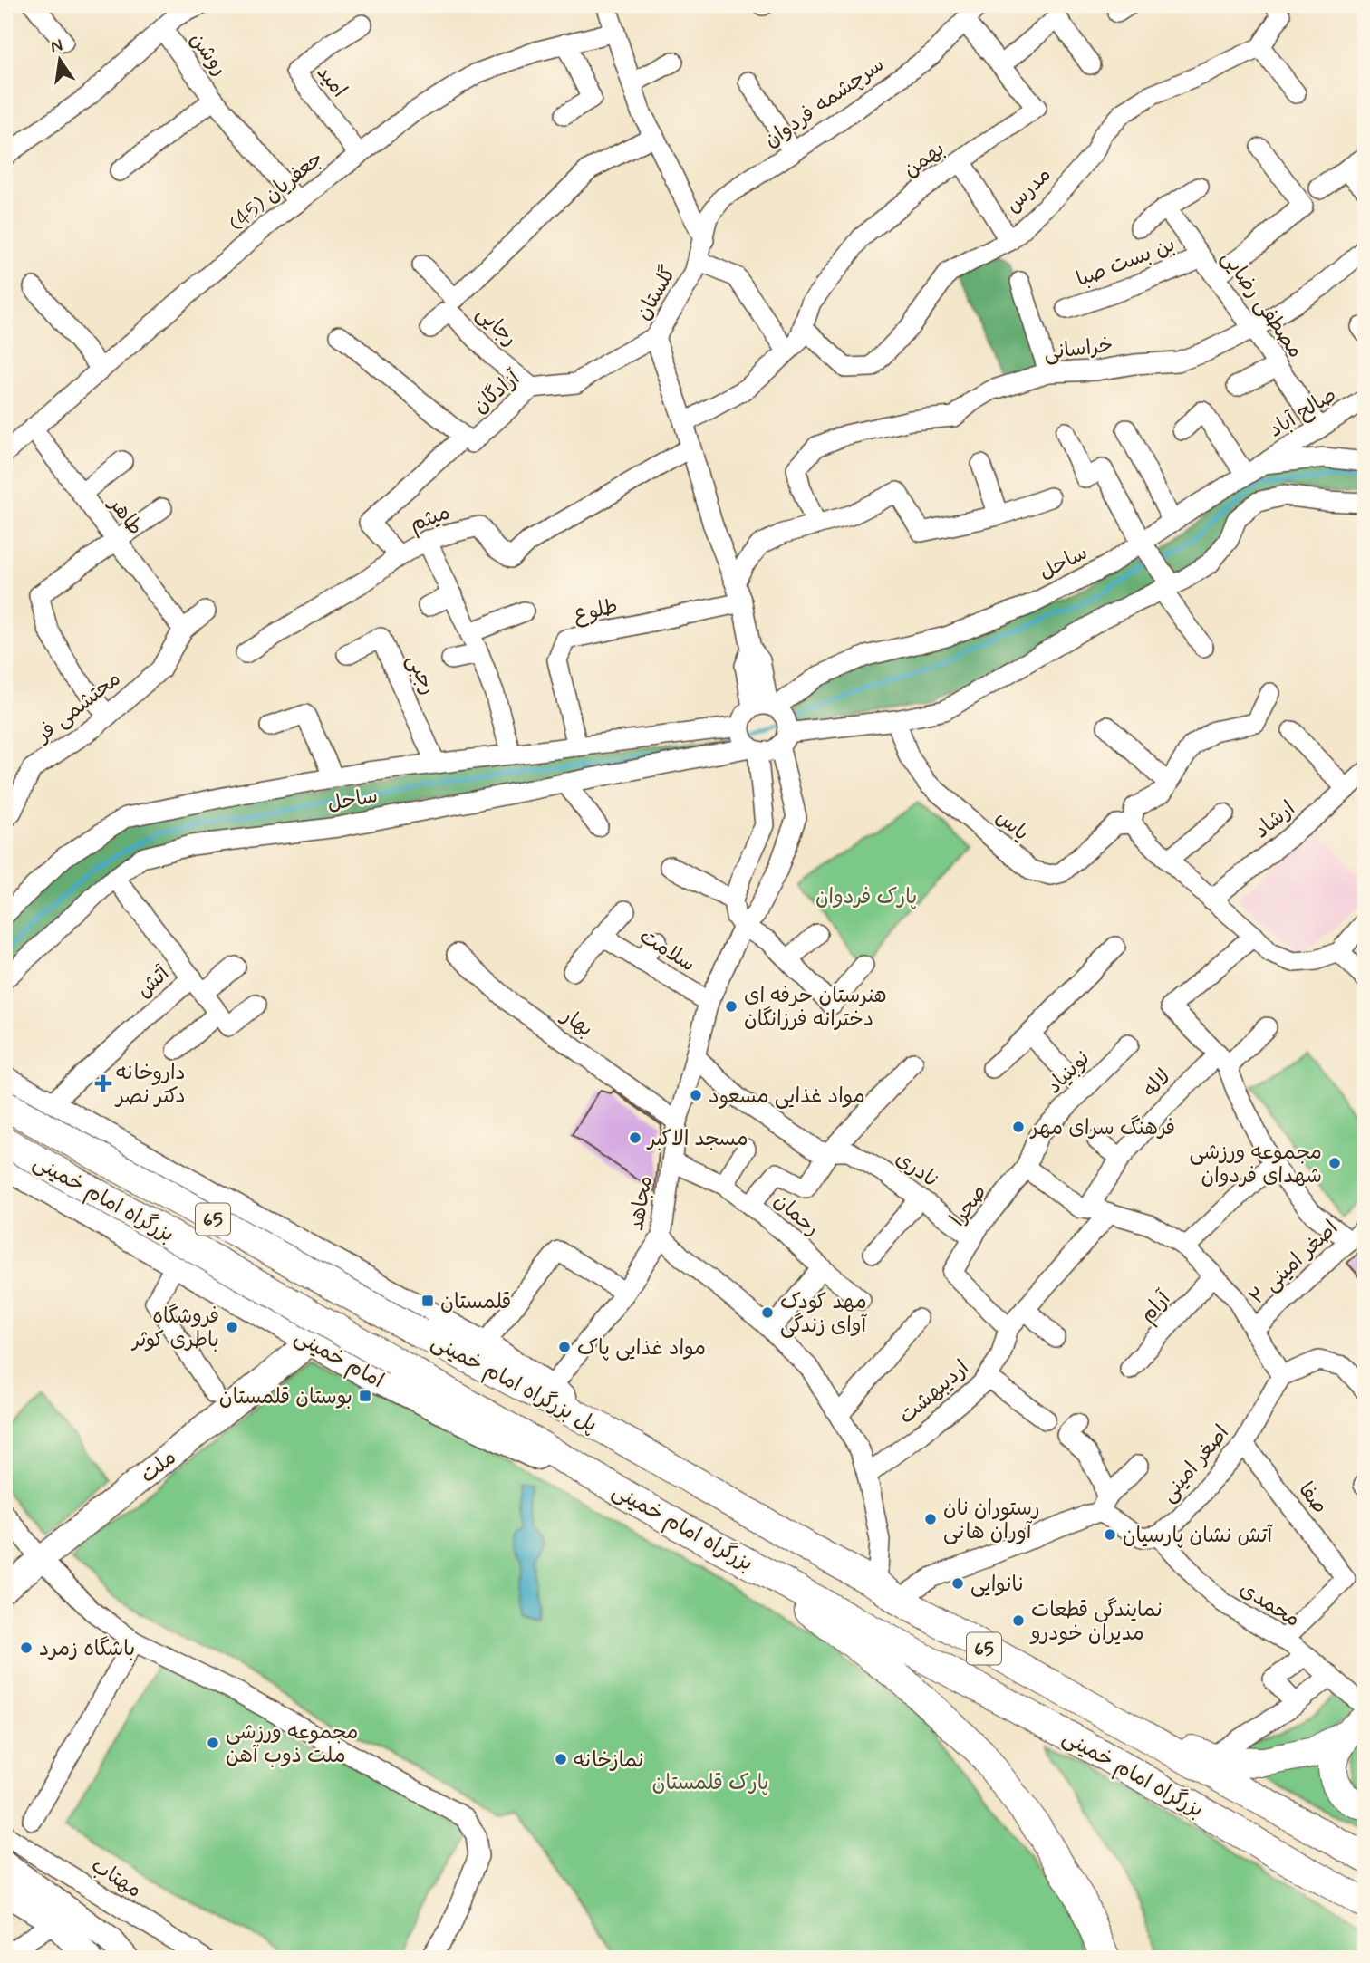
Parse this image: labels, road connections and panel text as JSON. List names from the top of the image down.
{
  "streets": {
    "highway": ["بزرگراه امام خمینی", "65", "پل بزرگراه امام خمینی"],
    "main road": ["امام خمینی", "ملت"],
    "street": [
      "روشن",
      "امید",
      "سرچشمه فردوان",
      "بهمن",
      "مدرس",
      "جعفریان (45)",
      "بن بست صبا",
      "گلستان",
      "مصطفی رضایی",
      "رجایی",
      "خراسانی",
      "آزادگان",
      "صالح آباد",
      "طاهر",
      "میثم",
      "ساحل",
      "طلوع",
      "رجبی",
      "محتشمی فر",
      "ارشاد",
      "یاس",
      "سلامت",
      "آتش",
      "بهار",
      "نوبنیاد",
      "لاله",
      "نادری",
      "مجاهد",
      "صحرا",
      "رحمان",
      "۲ اصغر امینی",
      "آرام",
      "اردیبهشت",
      "اصغر امینی",
      "صفا",
      "محمدی",
      "مهتاب"
    ]
  },
  "crossings": [
    ["روشن", "جعفریان (45)"],
    ["امید", "جعفریان (45)"],
    ["سرچشمه فردوان", "بهمن"],
    ["سرچشمه فردوان", "گلستان"],
    ["بهمن", "مدرس"],
    ["بهمن", "گلستان"],
    ["جعفریان (45)", "طاهر"],
    ["بن بست صبا", "مصطفی رضایی"],
    ["گلستان", "آزادگان"],
    ["گلستان", "میثم"],
    ["گلستان", "ساحل"],
    ["گلستان", "طلوع"],
    ["گلستان", "مجاهد"],
    ["مصطفی رضایی", "خراسانی"],
    ["مصطفی رضایی", "صالح آباد"],
    ["رجایی", "آزادگان"],
    ["آزادگان", "میثم"],
    ["صالح آباد", "ساحل"],
    ["طاهر", "محتشمی فر"],
    ["ساحل", "طلوع"],
    ["ساحل", "رجبی"],
    ["ساحل", "یاس"],
    ["ساحل", "آتش"],
    ["ساحل", "مجاهد"],
    ["سلامت", "مجاهد"],
    ["بهار", "مجاهد"],
    ["نوبنیاد", "صحرا"],
    ["نادری", "مجاهد"],
    ["نادری", "صحرا"],
    ["بزرگراه امام خمینی", "65"],
    ["بزرگراه امام خمینی", "امام خمینی"],
    ["بزرگراه امام خمینی", "پل بزرگراه امام خمینی"],
    ["مجاهد", "رحمان"],
    ["صحرا", "اردیبهشت"],
    ["امام خمینی", "ملت"],
    ["اصغر امینی", "صفا"],
    ["اصغر امینی", "محمدی"],
    ["صفا", "محمدی"]
  ],
  "parks": ["پارک فردوان", "پارک قلمستان"],
  "places": {
    "other": [
      "هنرستان حرفه ای دخترانه فرزانگان",
      "مواد غذایی مسعود",
      "فرهنگ سرای مهر",
      "مسجد الاکبر",
      "مجموعه ورزشی شهدای فردوان",
      "مهد کودک آوای زندگی",
      "فروشگاه باطری کوثر",
      "مواد غذایی پاک",
      "رستوران نان آوران هانی",
      "آتش نشان پارسیان",
      "نانوایی",
      "نمایندگی قطعات مدیران خودرو",
      "باشگاه زمرد",
      "مجموعه ورزشی ملت ذوب آهن",
      "نمازخانه"
    ],
    "health": ["داروخانه دکتر نصر"],
    "transit": ["قلمستان", "بوستان قلمستان"]
  },
  "north": "top"
}
